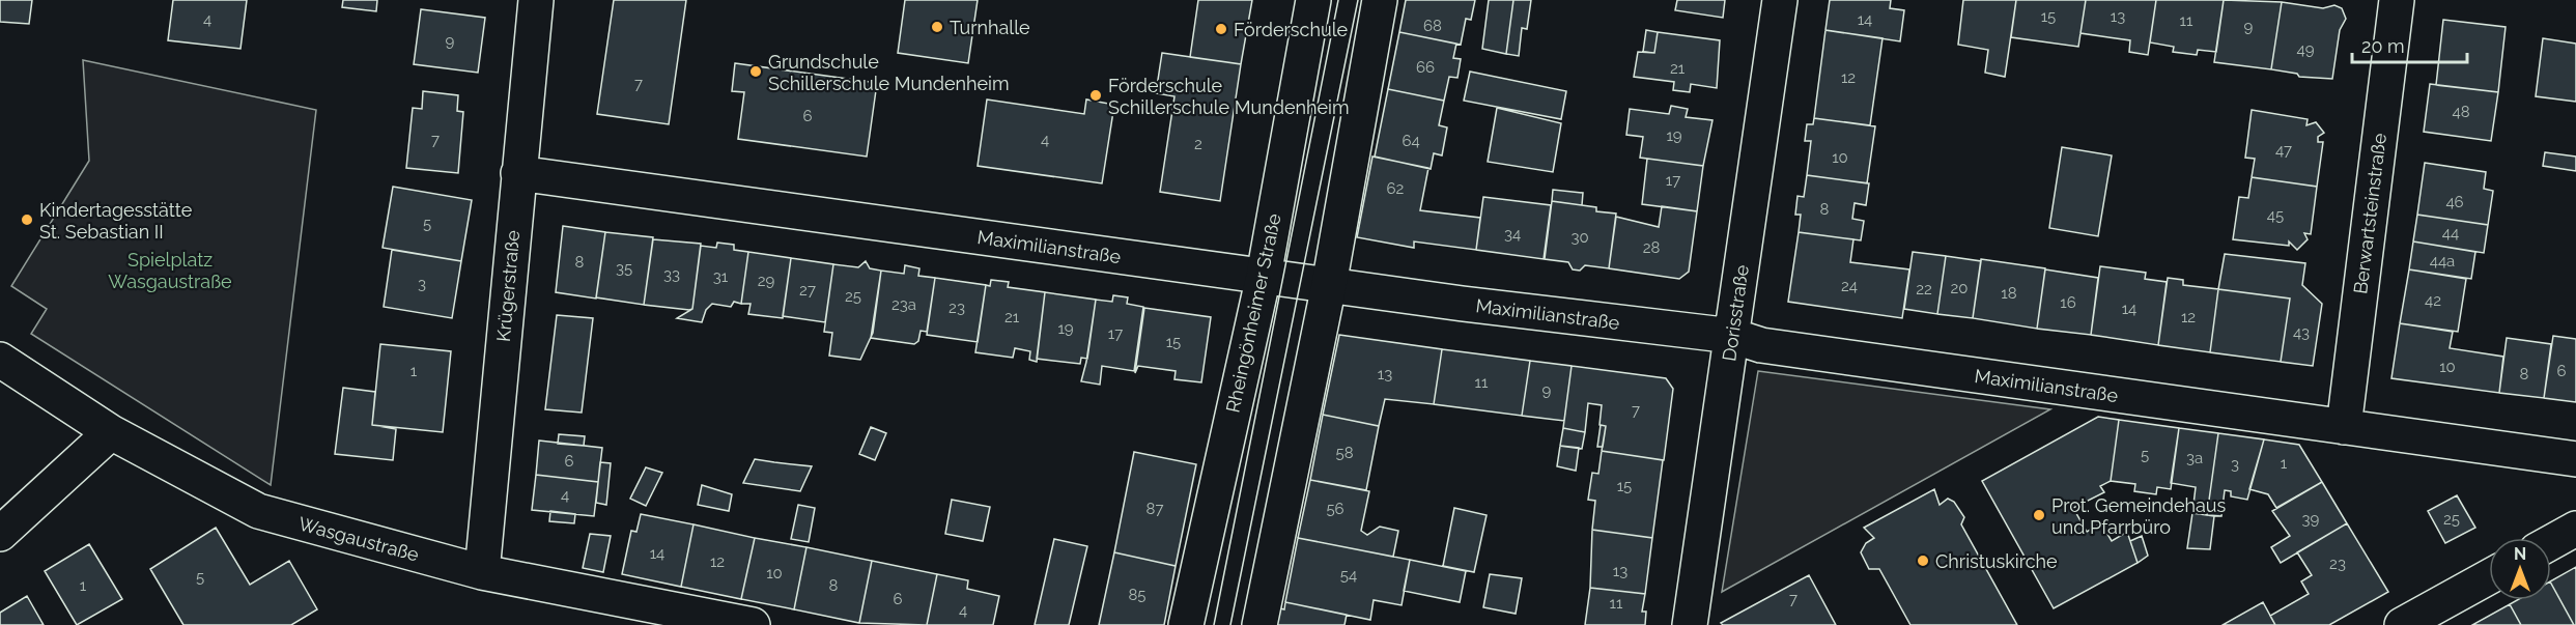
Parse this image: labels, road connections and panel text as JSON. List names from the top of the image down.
{
  "streets": {
    "street": [
      "Berwartsteinstraße",
      "Maximilianstraße",
      "Krügerstraße",
      "Rheingönheimer Straße",
      "Dorisstraße",
      "Wasgaustraße"
    ]
  },
  "crossings": [
    ["Berwartsteinstraße", "Maximilianstraße"],
    ["Maximilianstraße", "Krügerstraße"],
    ["Maximilianstraße", "Rheingönheimer Straße"],
    ["Maximilianstraße", "Dorisstraße"],
    ["Krügerstraße", "Wasgaustraße"]
  ],
  "parks": ["Spielplatz Wasgaustraße"],
  "places": [
    "Turnhalle",
    "Förderschule",
    "Grundschule Schillerschule Mundenheim",
    "Förderschule Schillerschule Mundenheim",
    "Kindertagesstätte St. Sebastian II",
    "Prot. Gemeindehaus und Pfarrbüro",
    "Christuskirche"
  ],
  "house_numbers": [
    "15",
    "13",
    "4",
    "14",
    "11",
    "68",
    "9",
    "9",
    "49",
    "66",
    "21",
    "12",
    "7",
    "48",
    "6",
    "19",
    "7",
    "4",
    "64",
    "2",
    "47",
    "10",
    "17",
    "62",
    "46",
    "8",
    "45",
    "5",
    "44",
    "34",
    "30",
    "28",
    "44a",
    "8",
    "35",
    "33",
    "31",
    "29",
    "3",
    "24",
    "20",
    "22",
    "27",
    "18",
    "25",
    "42",
    "16",
    "23a",
    "23",
    "14",
    "21",
    "12",
    "19",
    "43",
    "17",
    "15",
    "10",
    "1",
    "6",
    "13",
    "8",
    "11",
    "9",
    "7",
    "58",
    "5",
    "3a",
    "6",
    "1",
    "3",
    "15",
    "4",
    "87",
    "56",
    "39",
    "25",
    "14",
    "12",
    "23",
    "13",
    "10",
    "54",
    "5",
    "1",
    "8",
    "85",
    "6",
    "7",
    "11",
    "4"
  ],
  "scale_bar": "20 m",
  "north": "top"
}
